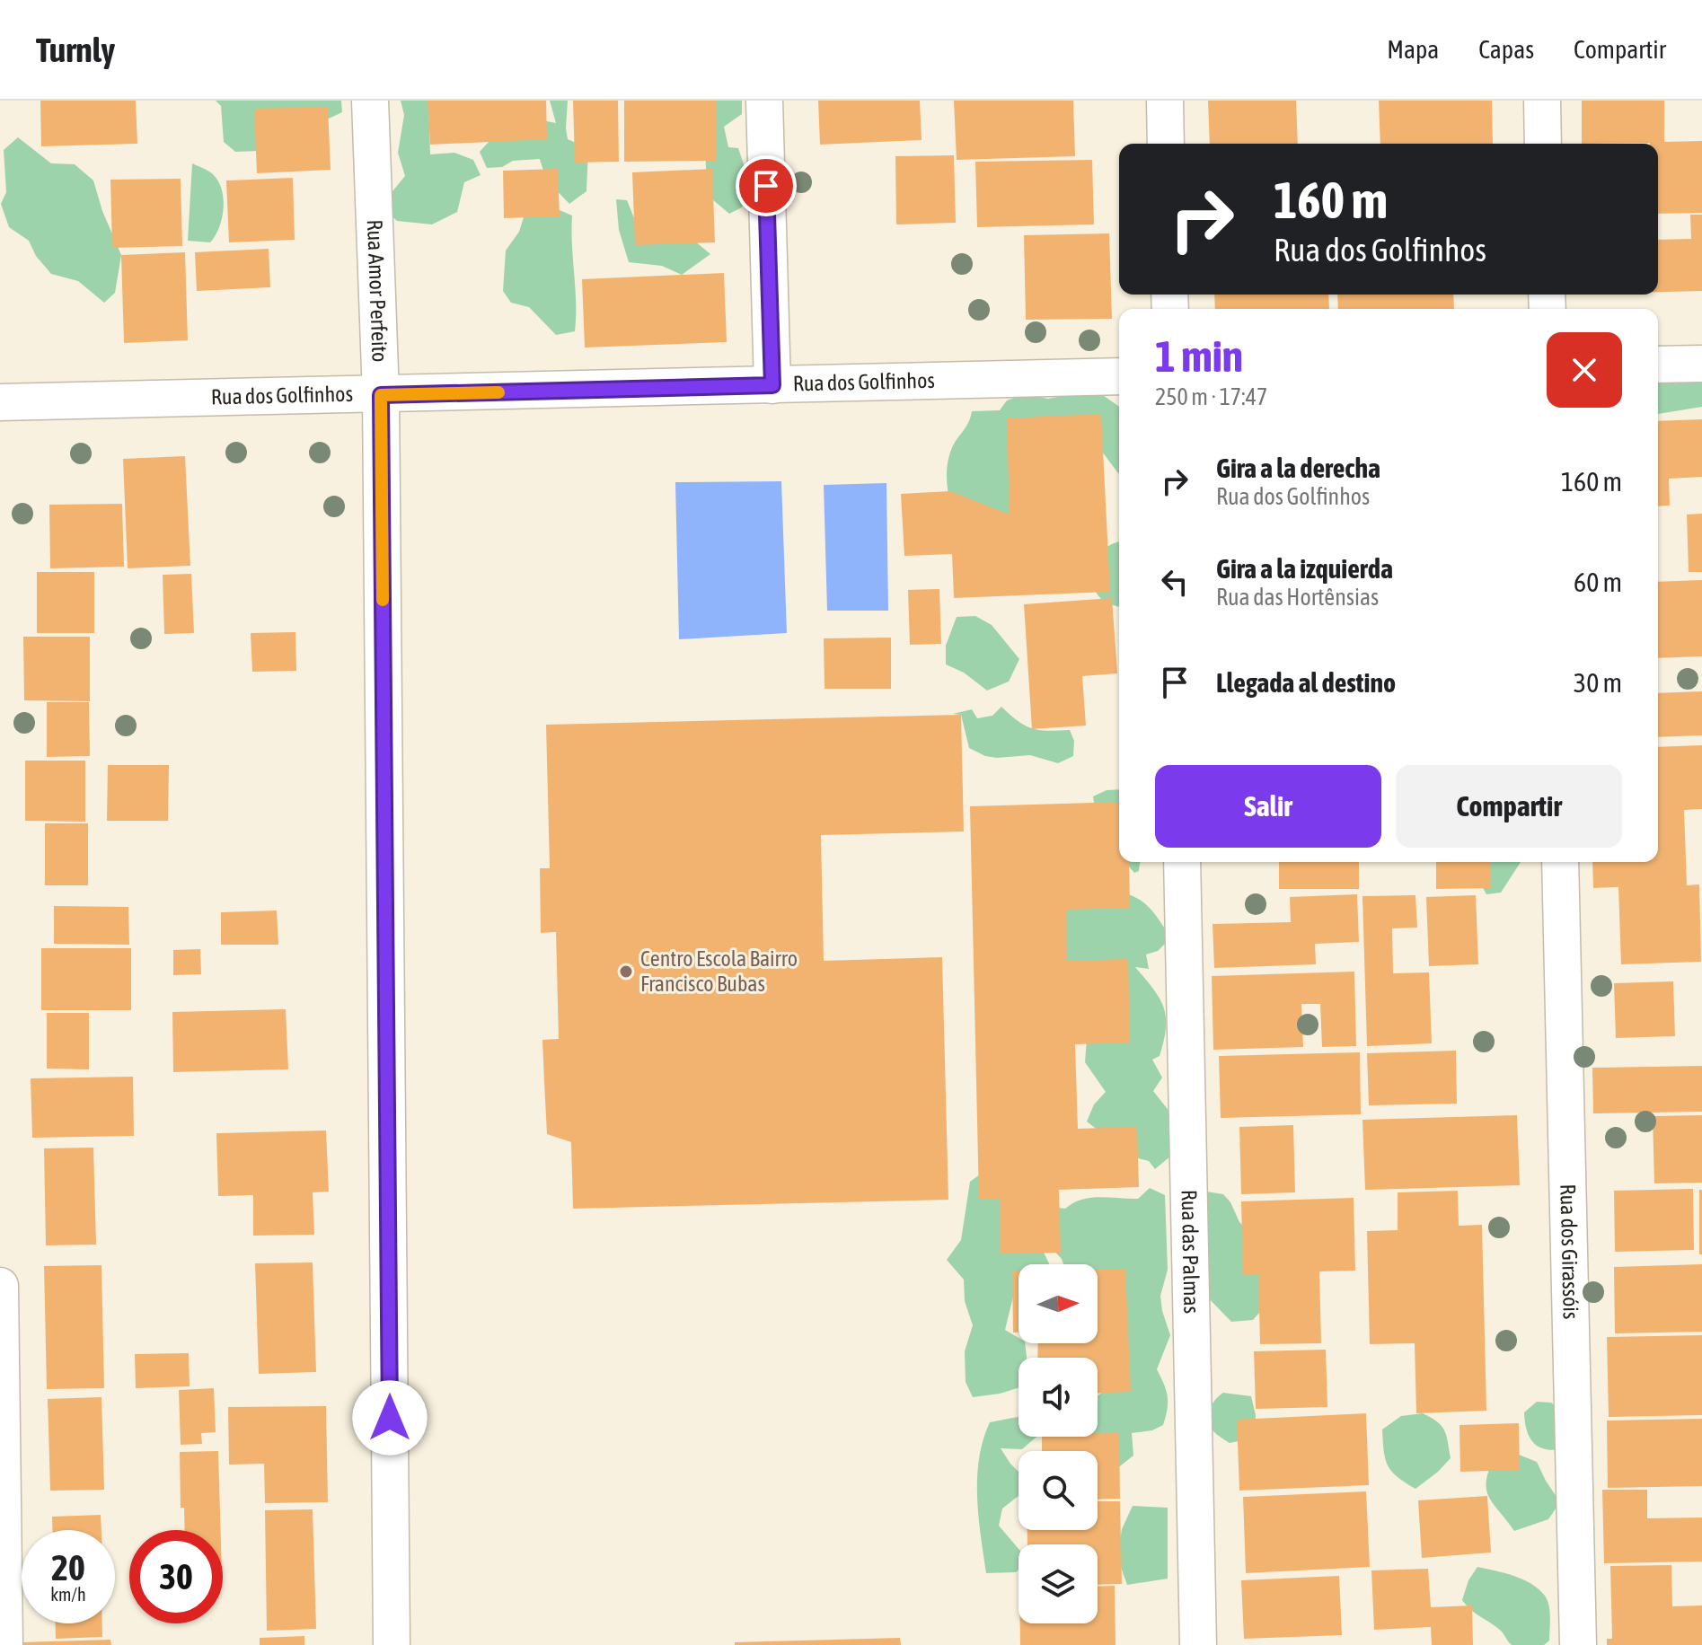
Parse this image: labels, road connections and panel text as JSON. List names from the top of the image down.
{
  "streets": {
    "street": [
      "Rua Amor Perfeito",
      "Rua dos Golfinhos",
      "Rua das Palmas",
      "Rua dos Girassóis"
    ]
  },
  "crossings": [
    ["Rua Amor Perfeito", "Rua dos Golfinhos"]
  ],
  "places": ["Centro Escola Bairro Francisco Bubas"],
  "north": "right",
  "page": {
    "header": "Turnly",
    "nav": ["Mapa", "Capas", "Compartir"],
    "turn": ["160 m", "Rua dos Golfinhos"],
    "heading": ["1 min", "250 m · 17:47"],
    "list": [
      {
        "name": "Gira a la derecha",
        "note": "Rua dos Golfinhos",
        "value": "160 m"
      },
      {
        "name": "Gira a la izquierda",
        "note": "Rua das Hortênsias",
        "value": "60 m"
      },
      {
        "name": "Llegada al destino",
        "value": "30 m"
      }
    ],
    "buttons": ["Salir", "Compartir"],
    "speed": "20 km/h",
    "limit": "30"
  }
}
